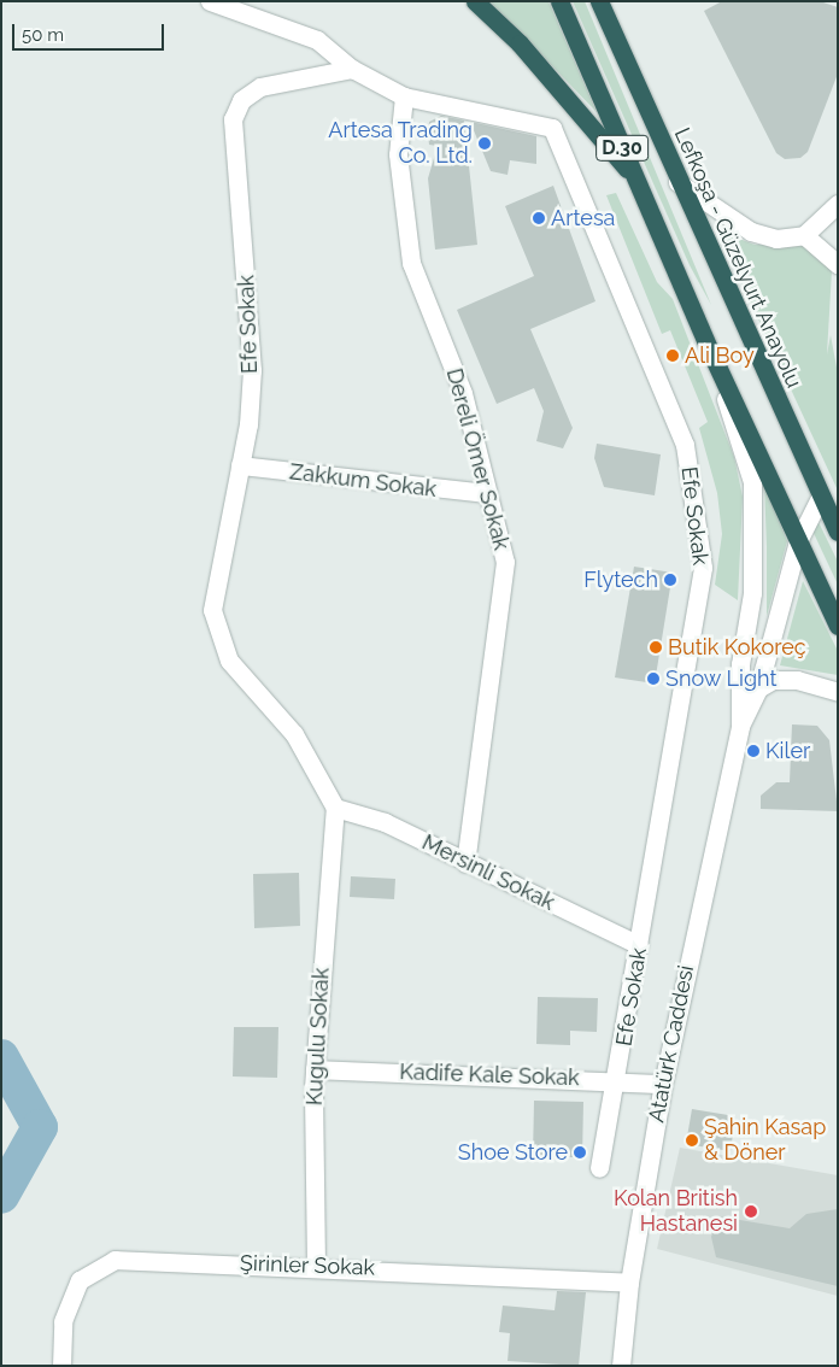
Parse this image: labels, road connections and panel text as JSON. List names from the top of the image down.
{
  "streets": {
    "highway": ["D.30", "Lefkoşa - Güzelyurt Anayolu"],
    "street": [
      "Efe Sokak",
      "Dereli Ömer Sokak",
      "Zakkum Sokak",
      "Mersinli Sokak",
      "Kugulu Sokak",
      "Atatürk Caddesi",
      "Kadife Kale Sokak",
      "Şirinler Sokak"
    ]
  },
  "crossings": [
    ["D.30", "Atatürk Caddesi"],
    ["Lefkoşa - Güzelyurt Anayolu", "Atatürk Caddesi"],
    ["Efe Sokak", "Dereli Ömer Sokak"],
    ["Efe Sokak", "Zakkum Sokak"],
    ["Efe Sokak", "Mersinli Sokak"],
    ["Efe Sokak", "Kugulu Sokak"],
    ["Efe Sokak", "Kadife Kale Sokak"],
    ["Dereli Ömer Sokak", "Zakkum Sokak"],
    ["Dereli Ömer Sokak", "Mersinli Sokak"],
    ["Mersinli Sokak", "Kugulu Sokak"],
    ["Kugulu Sokak", "Kadife Kale Sokak"],
    ["Kugulu Sokak", "Şirinler Sokak"],
    ["Atatürk Caddesi", "Kadife Kale Sokak"],
    ["Atatürk Caddesi", "Şirinler Sokak"]
  ],
  "places": [
    "Artesa Trading Co. Ltd.",
    "Artesa",
    "Ali Boy",
    "Flytech",
    "Butik Kokoreç",
    "Snow Light",
    "Kiler",
    "Şahin Kasap & Döner",
    "Shoe Store",
    "Kolan British Hastanesi"
  ],
  "scale_bar": "50 m"
}
